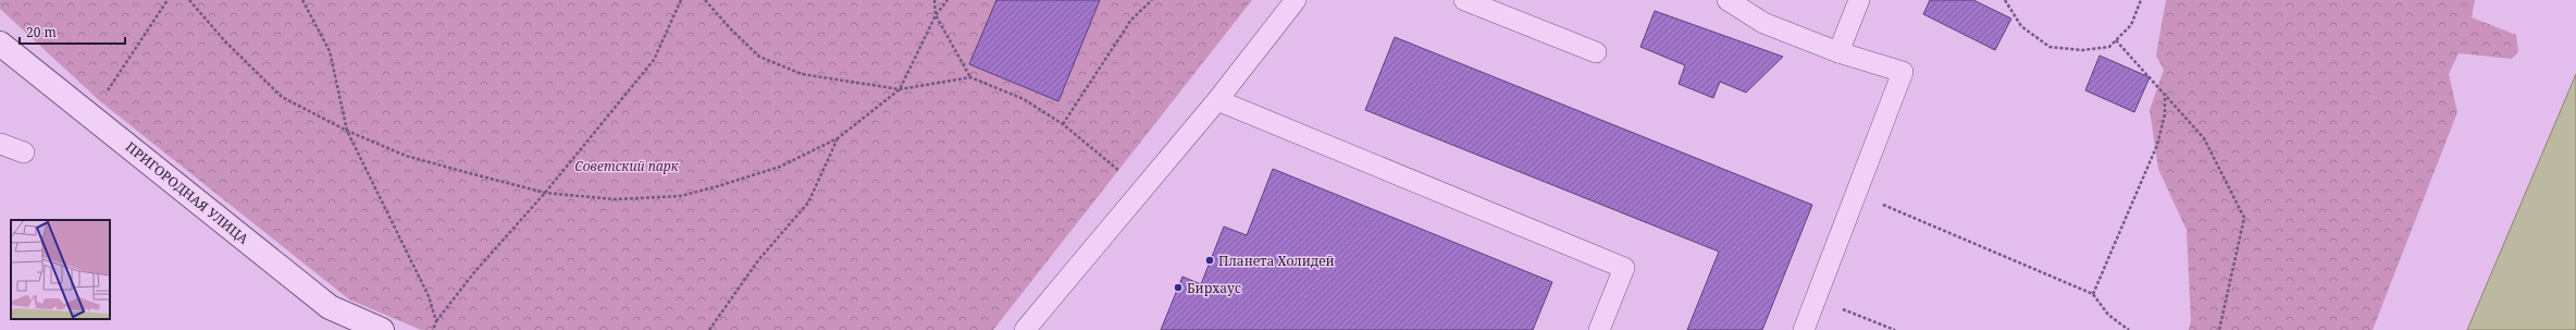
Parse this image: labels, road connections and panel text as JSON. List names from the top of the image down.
{
  "streets": {
    "street": ["ПРИГОРОДНАЯ УЛИЦА"]
  },
  "parks": ["Советский парк"],
  "places": ["Планета Холидей", "Бирхаус"],
  "scale_bar": "20 m"
}
